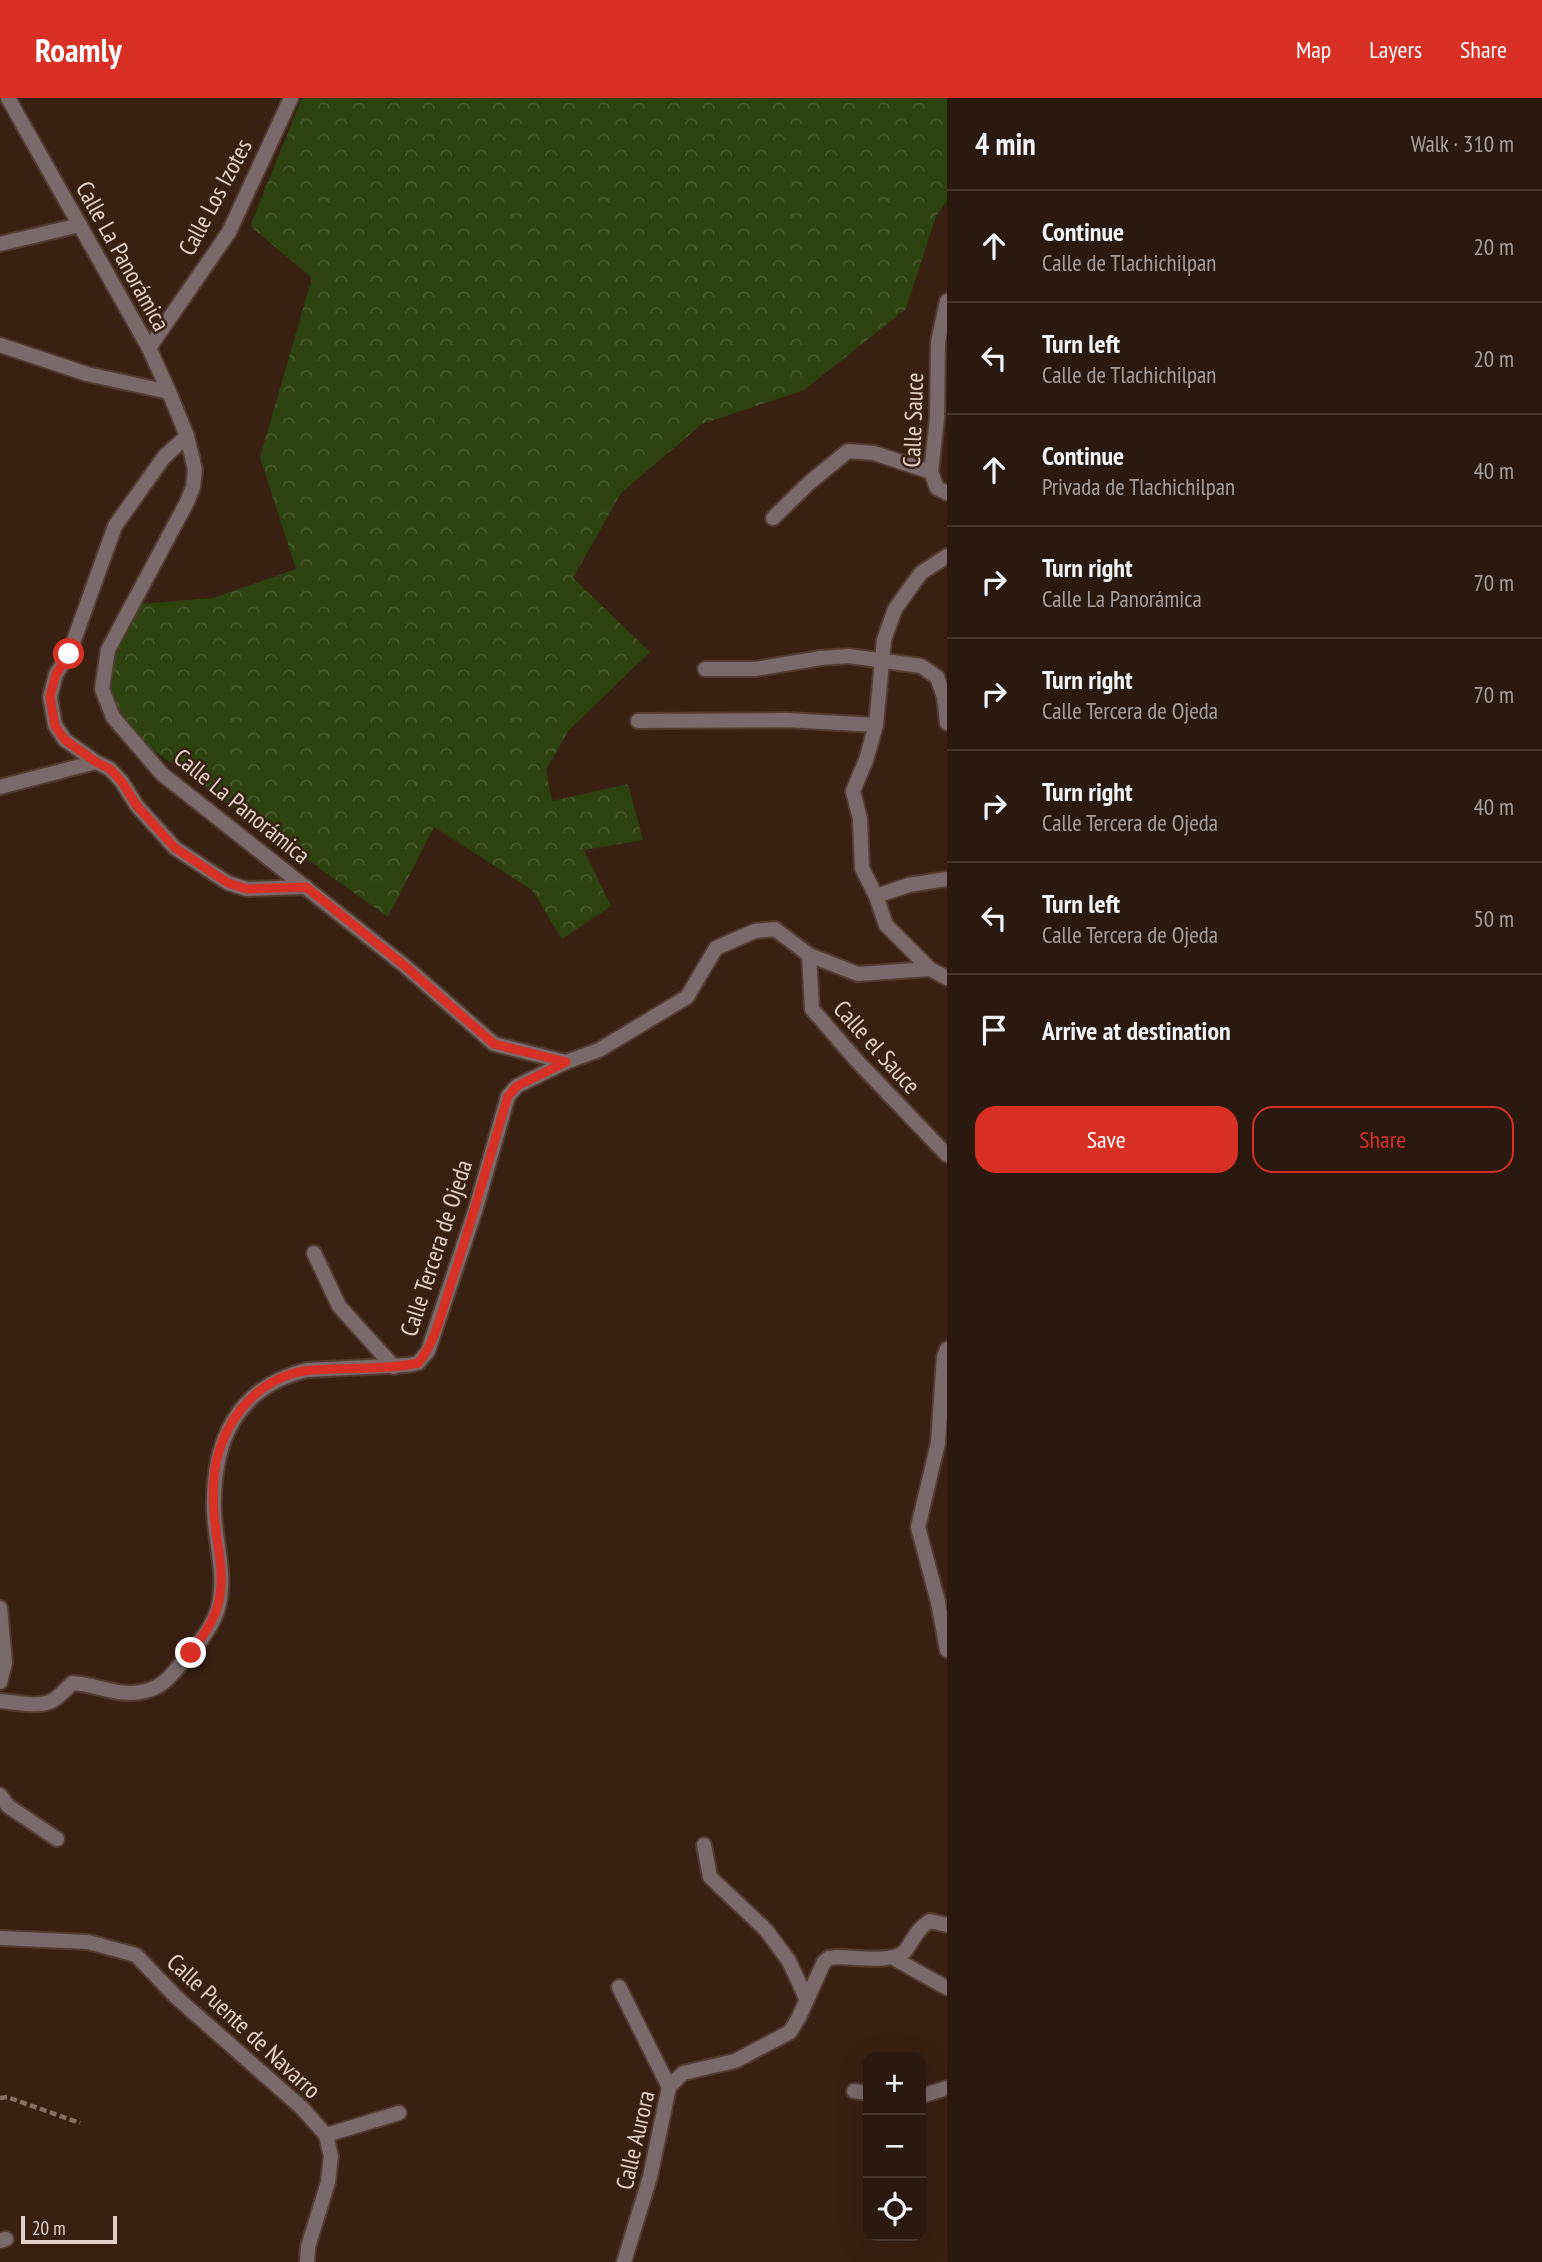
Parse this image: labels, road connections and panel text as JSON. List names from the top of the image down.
{
  "streets": {
    "street": [
      "Calle Los Izotes",
      "Calle La Panorámica",
      "Calle Sauce",
      "Calle el Sauce",
      "Calle Tercera de Ojeda",
      "Calle Puente de Navarro",
      "Calle Aurora"
    ]
  },
  "crossings": [
    ["Calle Los Izotes", "Calle La Panorámica"],
    ["Calle La Panorámica", "Calle Tercera de Ojeda"]
  ],
  "scale_bar": "20 m",
  "page": {
    "header": "Roamly",
    "nav": ["Map", "Layers", "Share"],
    "heading": ["4 min", "Walk · 310 m"],
    "list": [
      ["Continue", "Calle de Tlachichilpan", "20 m"],
      ["Turn left", "Calle de Tlachichilpan", "20 m"],
      ["Continue", "Privada de Tlachichilpan", "40 m"],
      ["Turn right", "Calle La Panorámica", "70 m"],
      ["Turn right", "Calle Tercera de Ojeda", "70 m"],
      ["Turn right", "Calle Tercera de Ojeda", "40 m"],
      ["Turn left", "Calle Tercera de Ojeda", "50 m"],
      "Arrive at destination"
    ],
    "buttons": ["Save", "Share"],
    "map_buttons": ["+", "−"],
    "scale": "20 m"
  }
}
